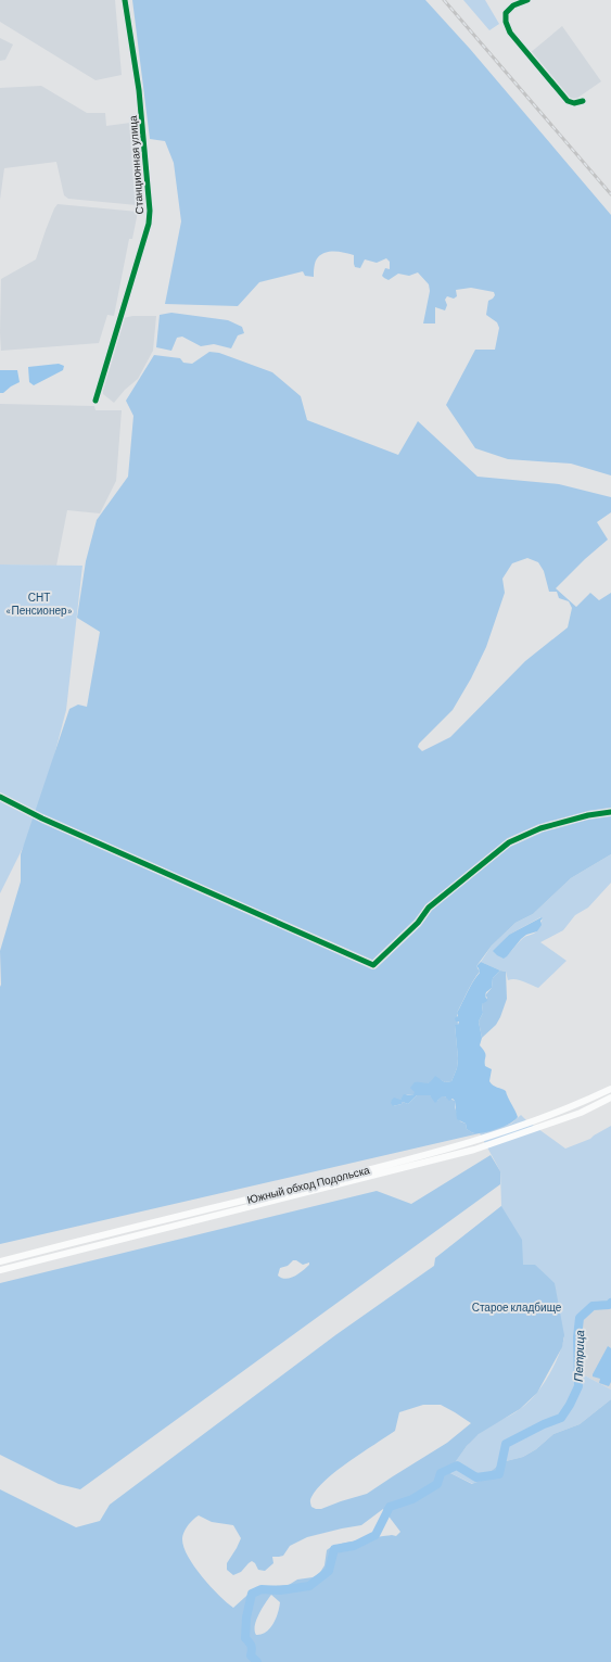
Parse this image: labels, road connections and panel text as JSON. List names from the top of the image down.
{
  "streets": {
    "main road": ["Южный обход Подольска"],
    "street": ["Станционная улица"]
  },
  "water": ["Петрица"],
  "parks": ["СНТ «Пенсионер»", "Старое кладбище"]
}
